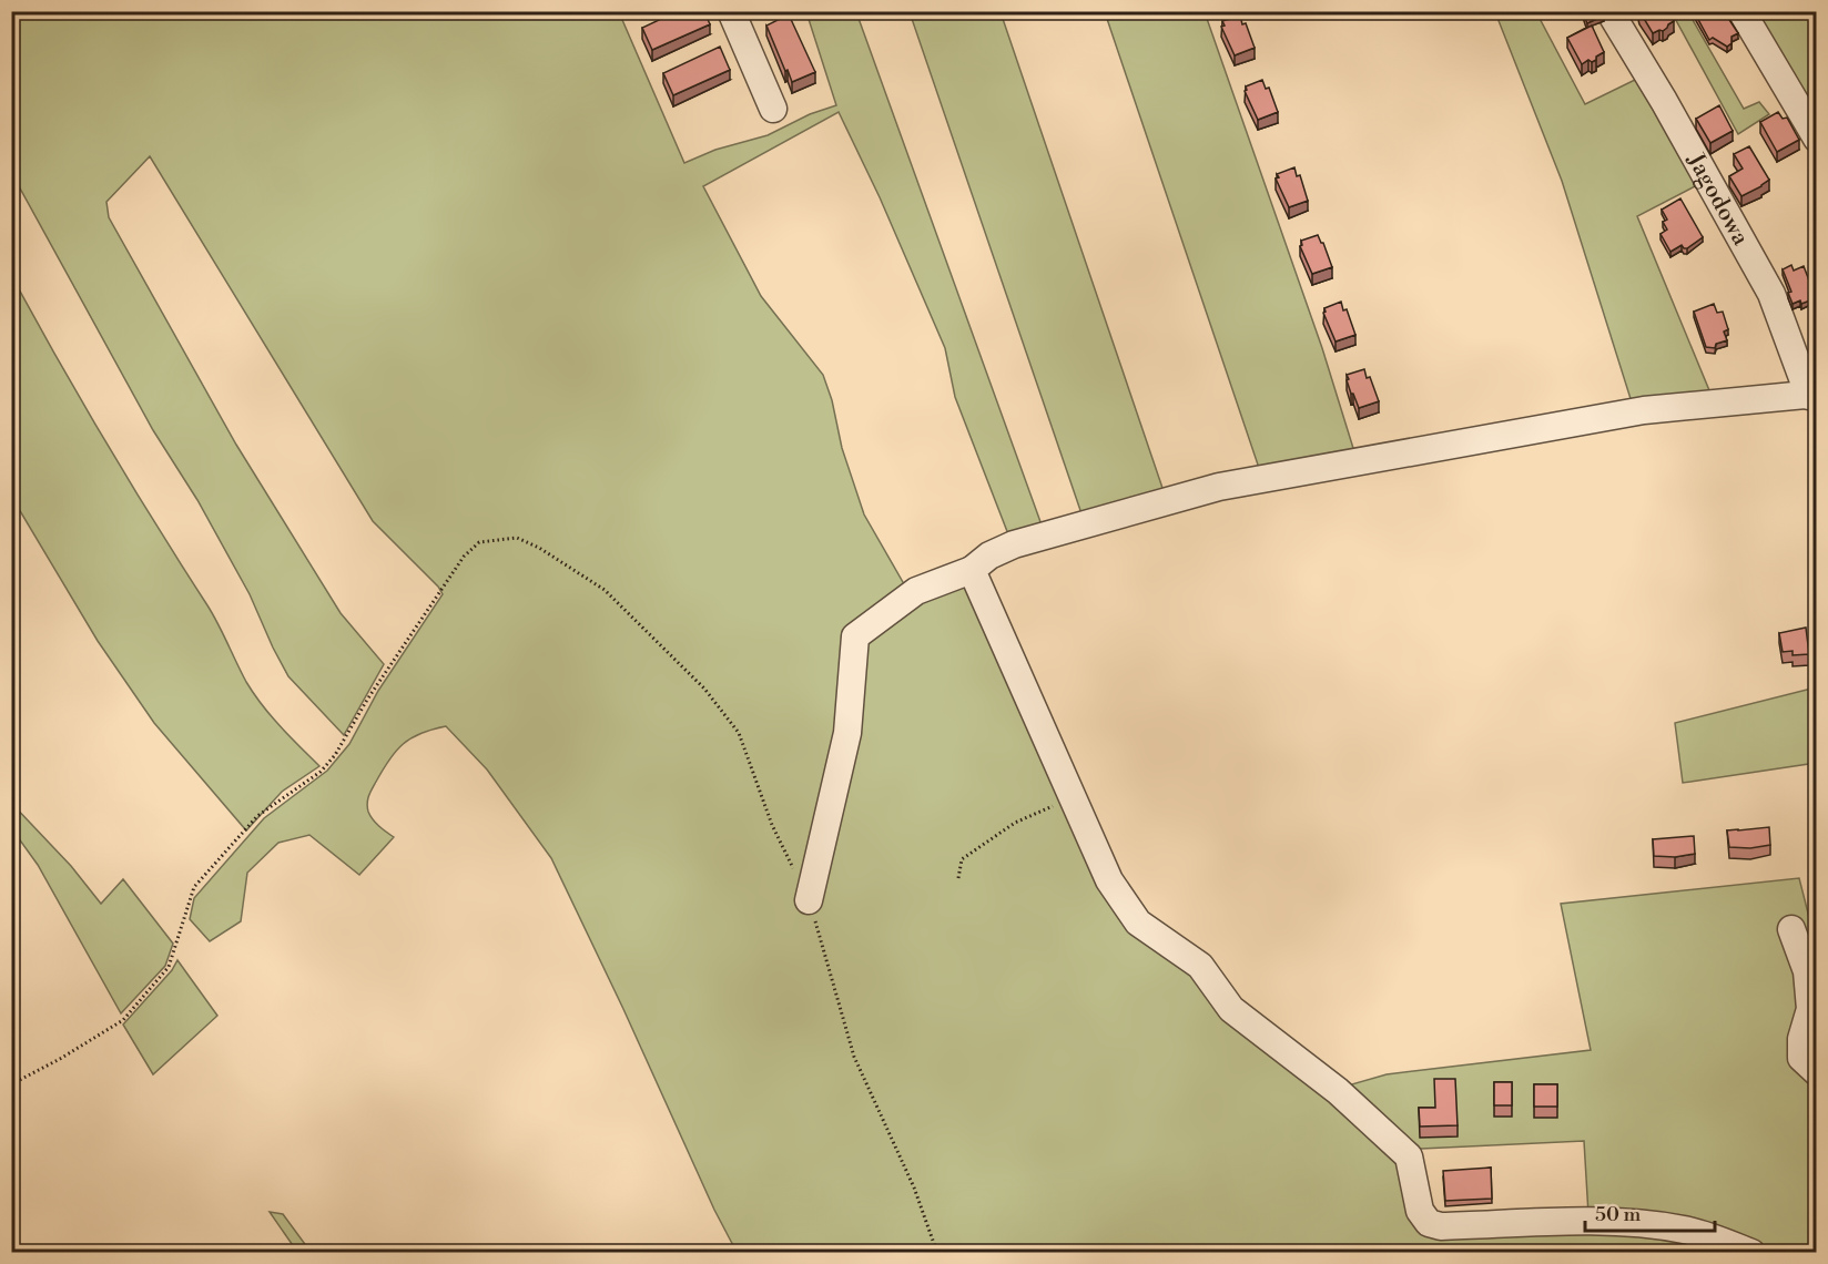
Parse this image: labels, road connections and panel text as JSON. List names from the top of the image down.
{
  "streets": {
    "street": ["Jagodowa"]
  },
  "scale_bar": "50 m"
}
